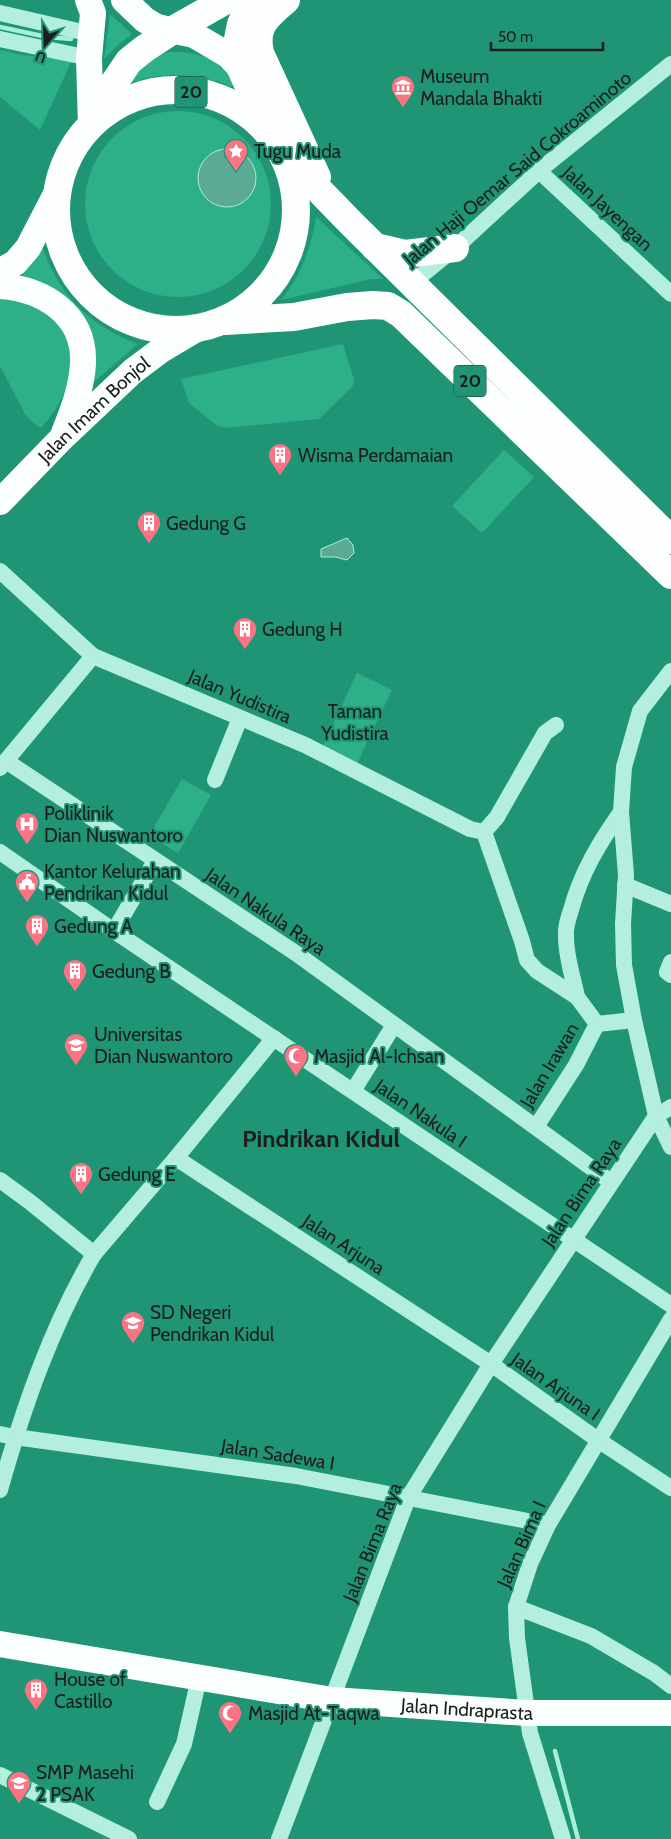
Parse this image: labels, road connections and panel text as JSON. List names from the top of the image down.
{
  "streets": {
    "highway": ["20"],
    "main road": ["Jalan Imam Bonjol", "Jalan Indraprasta"],
    "street": [
      "Jalan Haji Oemar Said Cokroaminoto",
      "Jalan Jayengan",
      "Jalan Yudistira",
      "Jalan Nakula Raya",
      "Jalan Irawan",
      "Jalan Nakula I",
      "Jalan Bima Raya",
      "Jalan Arjuna",
      "Jalan Arjuna I",
      "Jalan Sadewa I",
      "Jalan Bima I"
    ]
  },
  "crossings": [
    ["20", "Jalan Haji Oemar Said Cokroaminoto"],
    ["20", "Jalan Imam Bonjol"],
    ["Jalan Haji Oemar Said Cokroaminoto", "Jalan Jayengan"],
    ["Jalan Yudistira", "Jalan Nakula Raya"],
    ["Jalan Yudistira", "Jalan Irawan"],
    ["Jalan Nakula Raya", "Jalan Irawan"],
    ["Jalan Nakula Raya", "Jalan Bima Raya"],
    ["Jalan Nakula I", "Jalan Bima Raya"],
    ["Jalan Bima Raya", "Jalan Arjuna"],
    ["Jalan Bima Raya", "Jalan Arjuna I"],
    ["Jalan Bima Raya", "Jalan Sadewa I"],
    ["Jalan Bima Raya", "Jalan Indraprasta"],
    ["Jalan Arjuna", "Jalan Arjuna I"],
    ["Jalan Arjuna I", "Jalan Bima I"],
    ["Jalan Sadewa I", "Jalan Bima I"],
    ["Jalan Bima I", "Jalan Indraprasta"]
  ],
  "districts": ["Pindrikan Kidul"],
  "parks": ["Taman Yudistira"],
  "places": {
    "museum": ["Museum Mandala Bhakti"],
    "place": ["Tugu Muda"],
    "building": [
      "Wisma Perdamaian",
      "Gedung G",
      "Gedung H",
      "Gedung A",
      "Gedung B",
      "Gedung E",
      "House of Castillo"
    ],
    "hospital": ["Poliklinik Dian Nuswantoro"],
    "public building": ["Kantor Kelurahan Pendrikan Kidul"],
    "school or university": ["Universitas Dian Nuswantoro", "SD Negeri Pendrikan Kidul", "SMP Masehi 2 PSAK"],
    "mosque": ["Masjid Al-Ichsan", "Masjid At-Taqwa"]
  },
  "scale_bar": "50 m",
  "north": "bottom"
}
